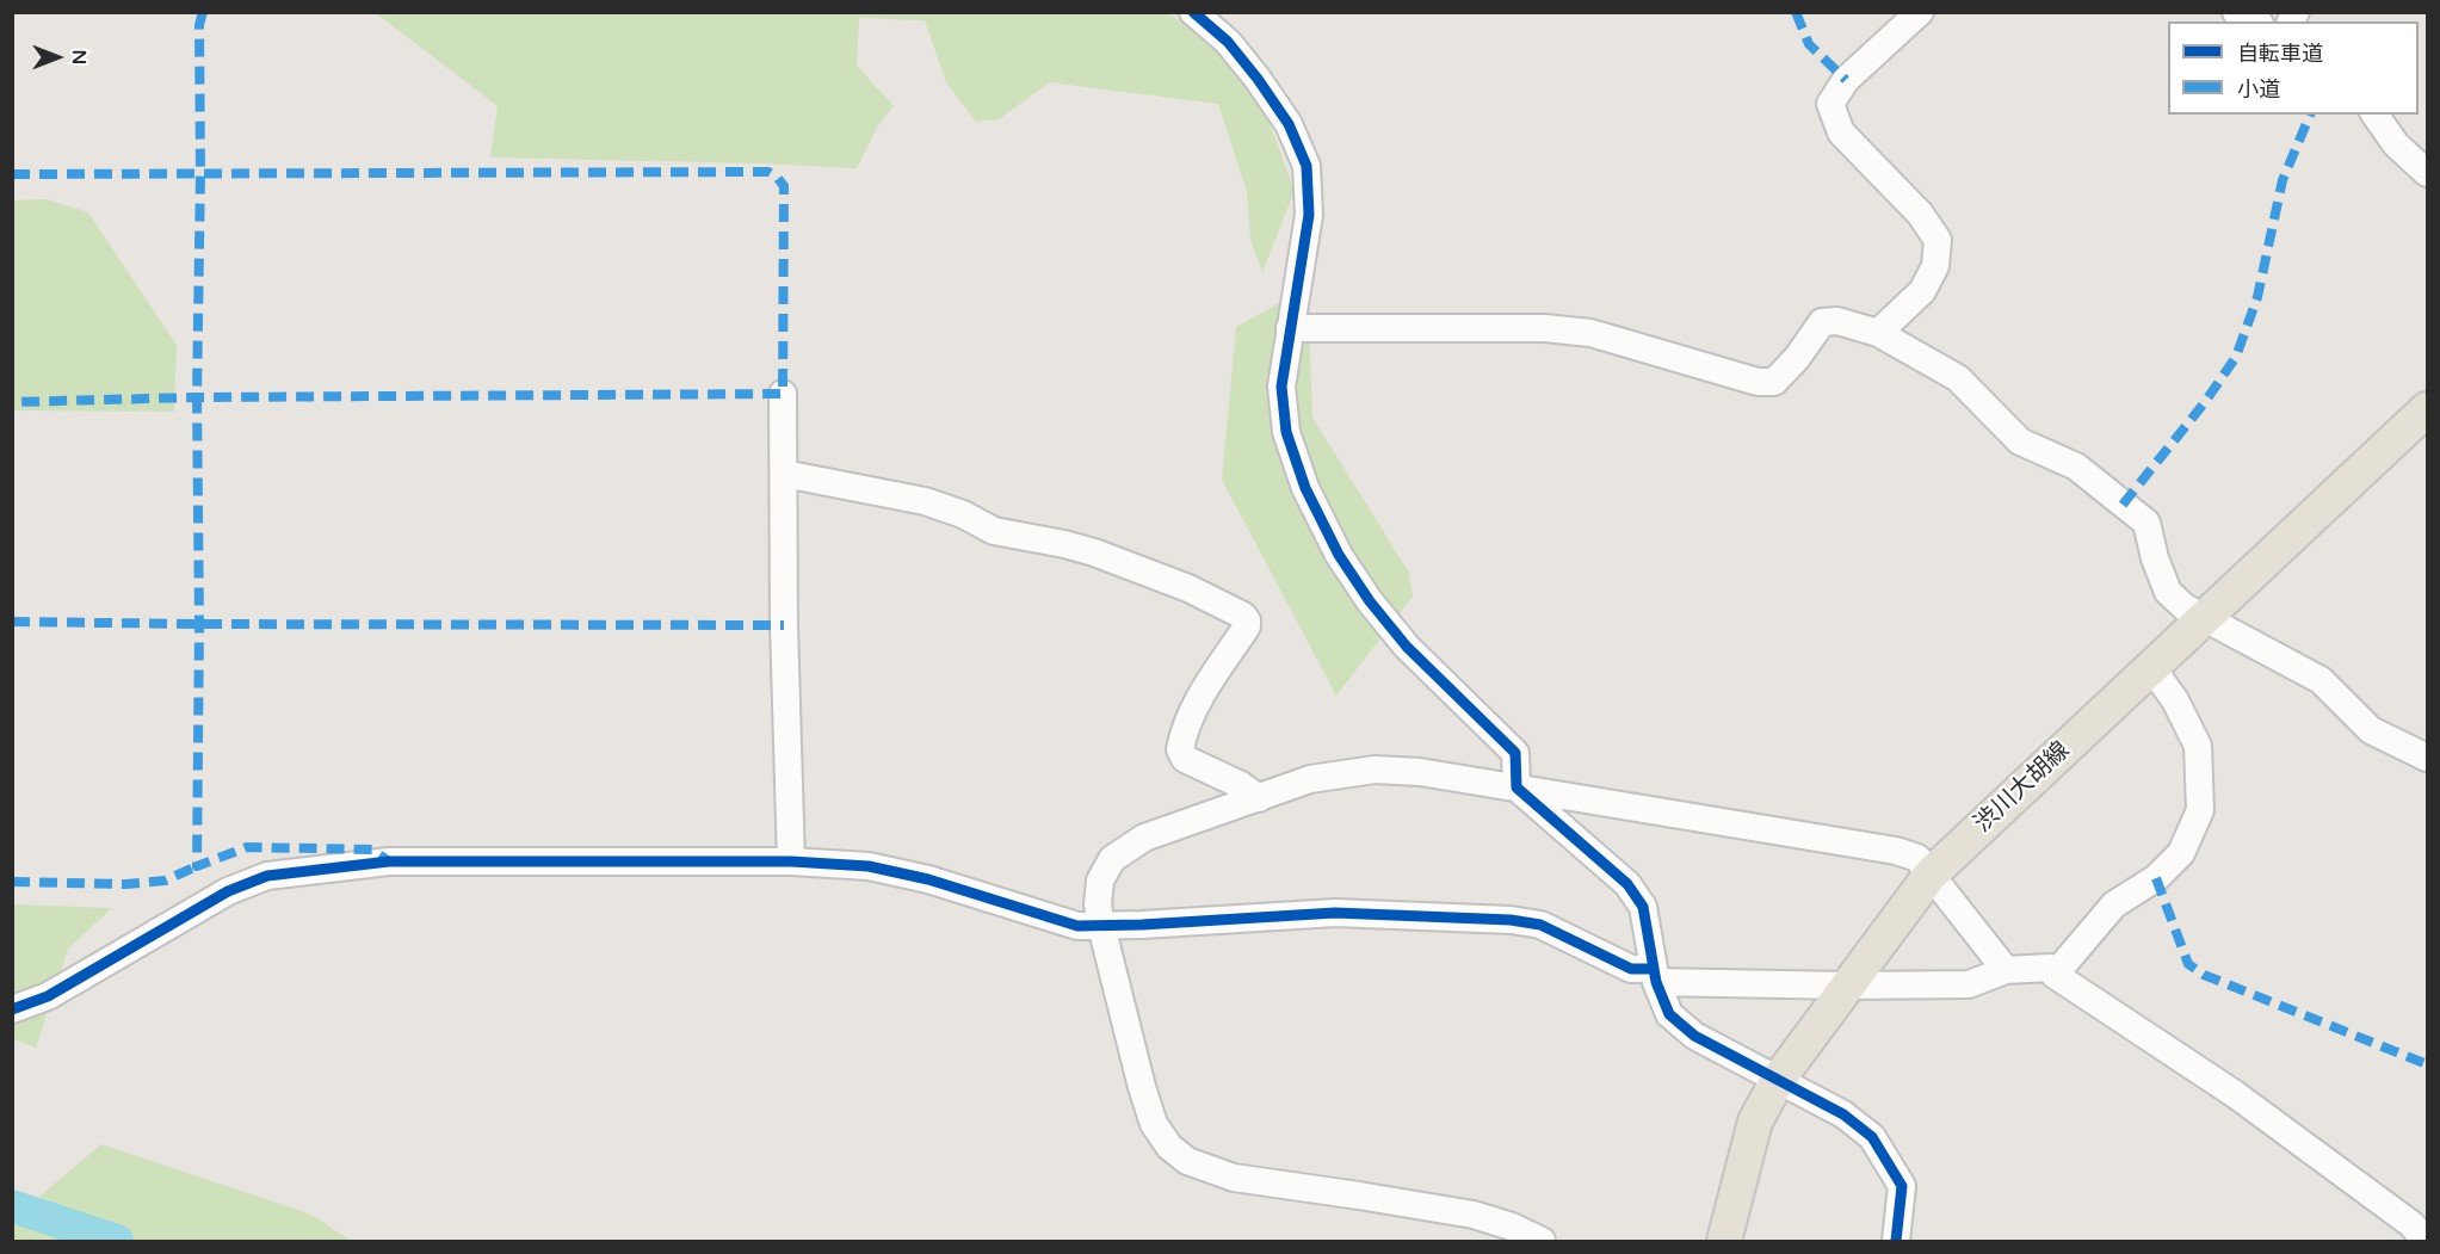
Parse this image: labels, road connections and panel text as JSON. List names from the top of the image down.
{
  "streets": {
    "main road": ["渋川大胡線"]
  },
  "legend": ["自転車道", "小道"],
  "north": "right"
}
